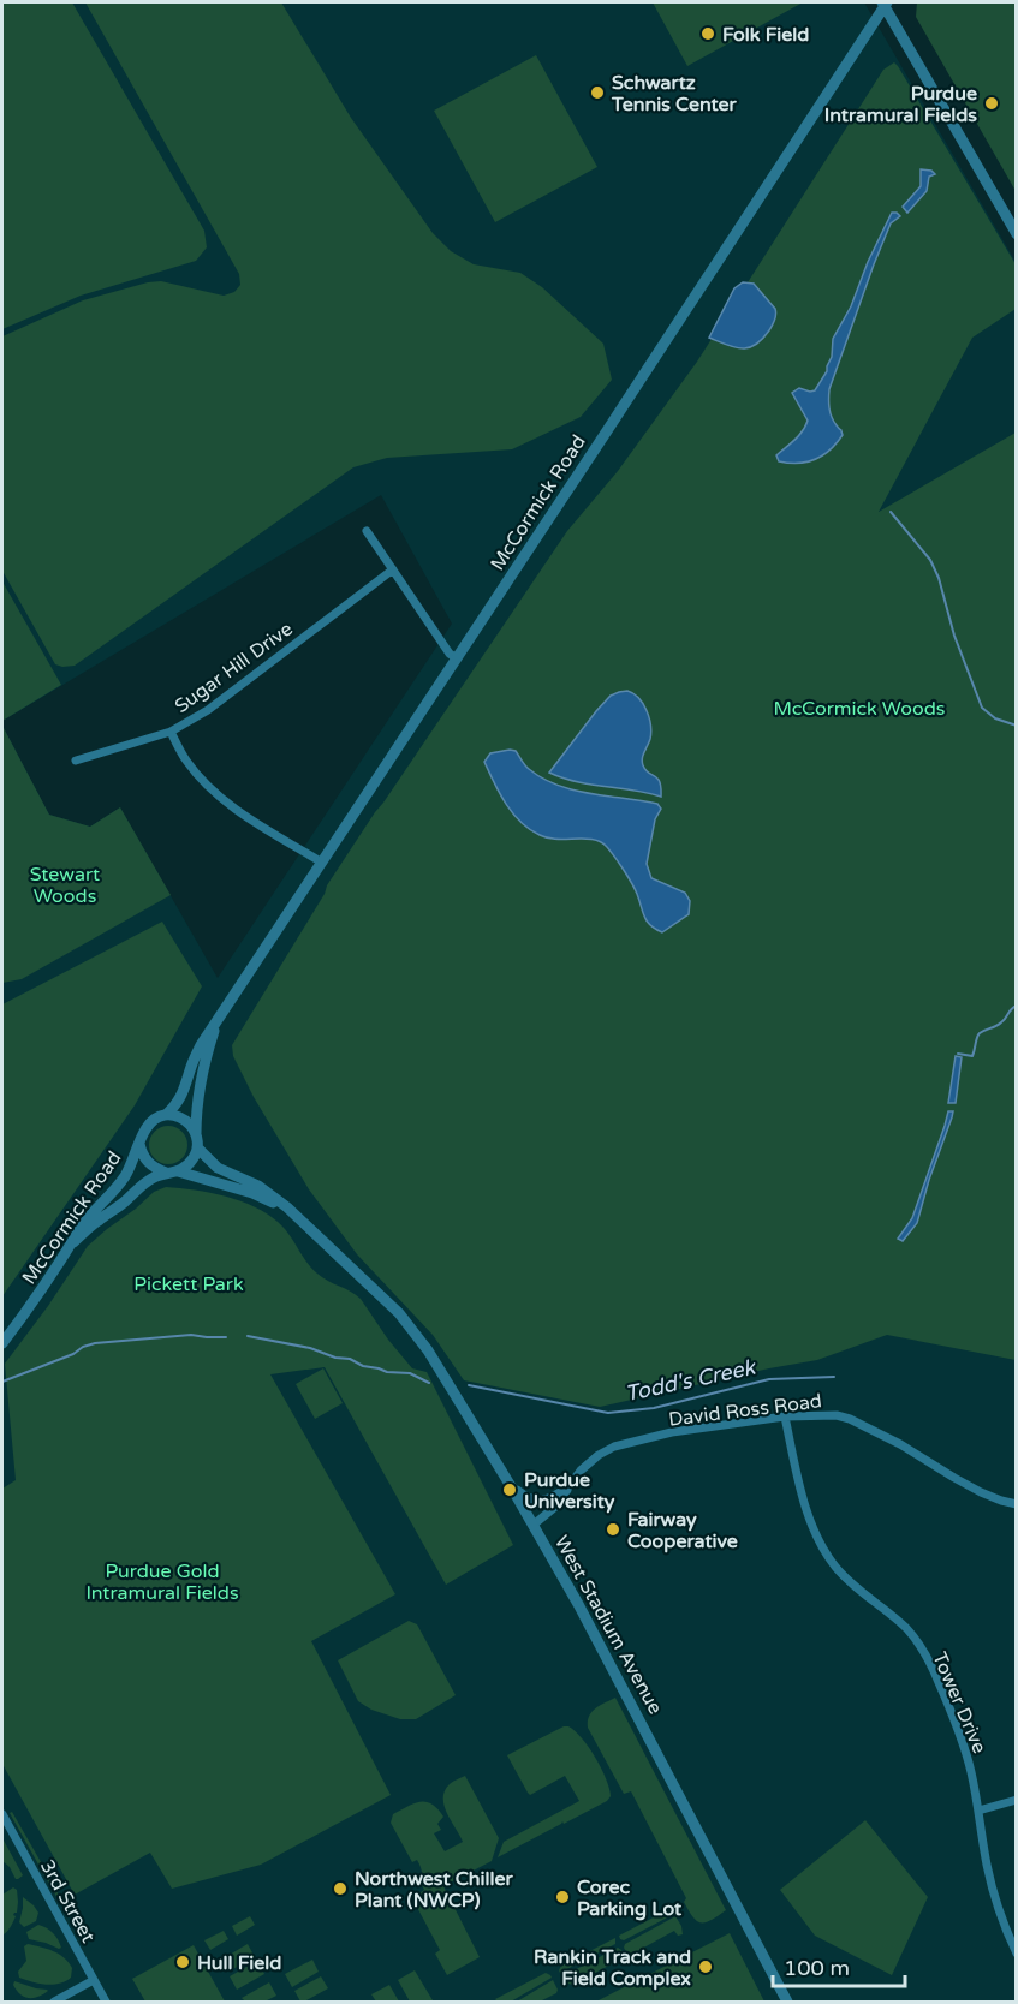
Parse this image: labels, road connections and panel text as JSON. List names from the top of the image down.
{
  "streets": {
    "street": [
      "McCormick Road",
      "Sugar Hill Drive",
      "David Ross Road",
      "West Stadium Avenue",
      "Tower Drive",
      "3rd Street"
    ]
  },
  "crossings": [
    ["McCormick Road", "West Stadium Avenue"],
    ["David Ross Road", "West Stadium Avenue"],
    ["David Ross Road", "Tower Drive"]
  ],
  "water": ["Todd's Creek"],
  "parks": [
    "McCormick Woods",
    "Stewart Woods",
    "Pickett Park",
    "Purdue Gold Intramural Fields"
  ],
  "places": [
    "Folk Field",
    "Schwartz Tennis Center",
    "Purdue Intramural Fields",
    "Purdue University",
    "Fairway Cooperative",
    "Northwest Chiller Plant (NWCP)",
    "Corec Parking Lot",
    "Hull Field",
    "Rankin Track and Field Complex"
  ],
  "scale_bar": "100 m"
}
